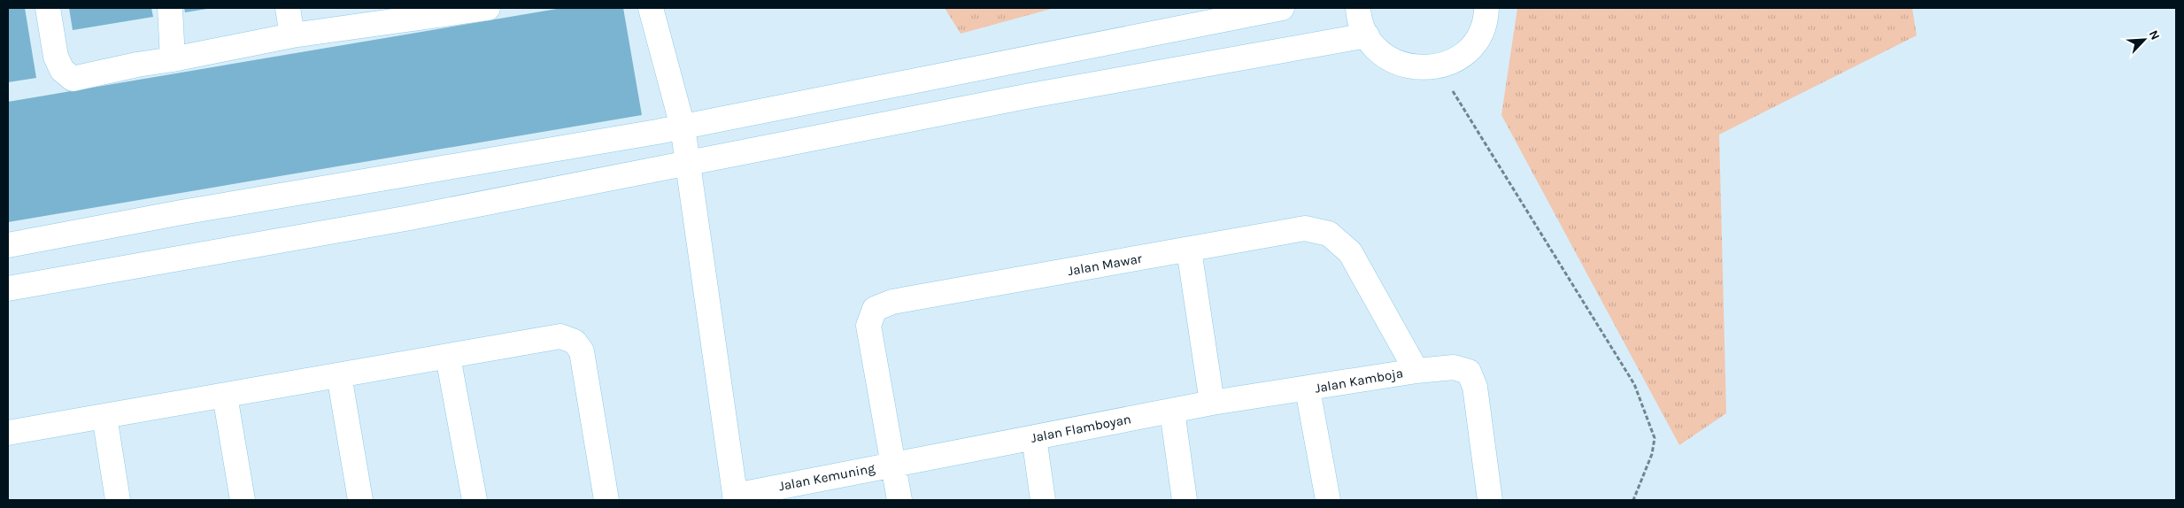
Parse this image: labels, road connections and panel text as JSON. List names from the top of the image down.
{
  "streets": {
    "street": [
      "Jalan Mawar",
      "Jalan Kamboja",
      "Jalan Flamboyan",
      "Jalan Kemuning"
    ]
  },
  "crossings": [
    ["Jalan Mawar", "Jalan Kamboja"],
    ["Jalan Mawar", "Jalan Flamboyan"],
    ["Jalan Mawar", "Jalan Kemuning"],
    ["Jalan Kamboja", "Jalan Flamboyan"],
    ["Jalan Flamboyan", "Jalan Kemuning"]
  ],
  "north": "top right"
}
